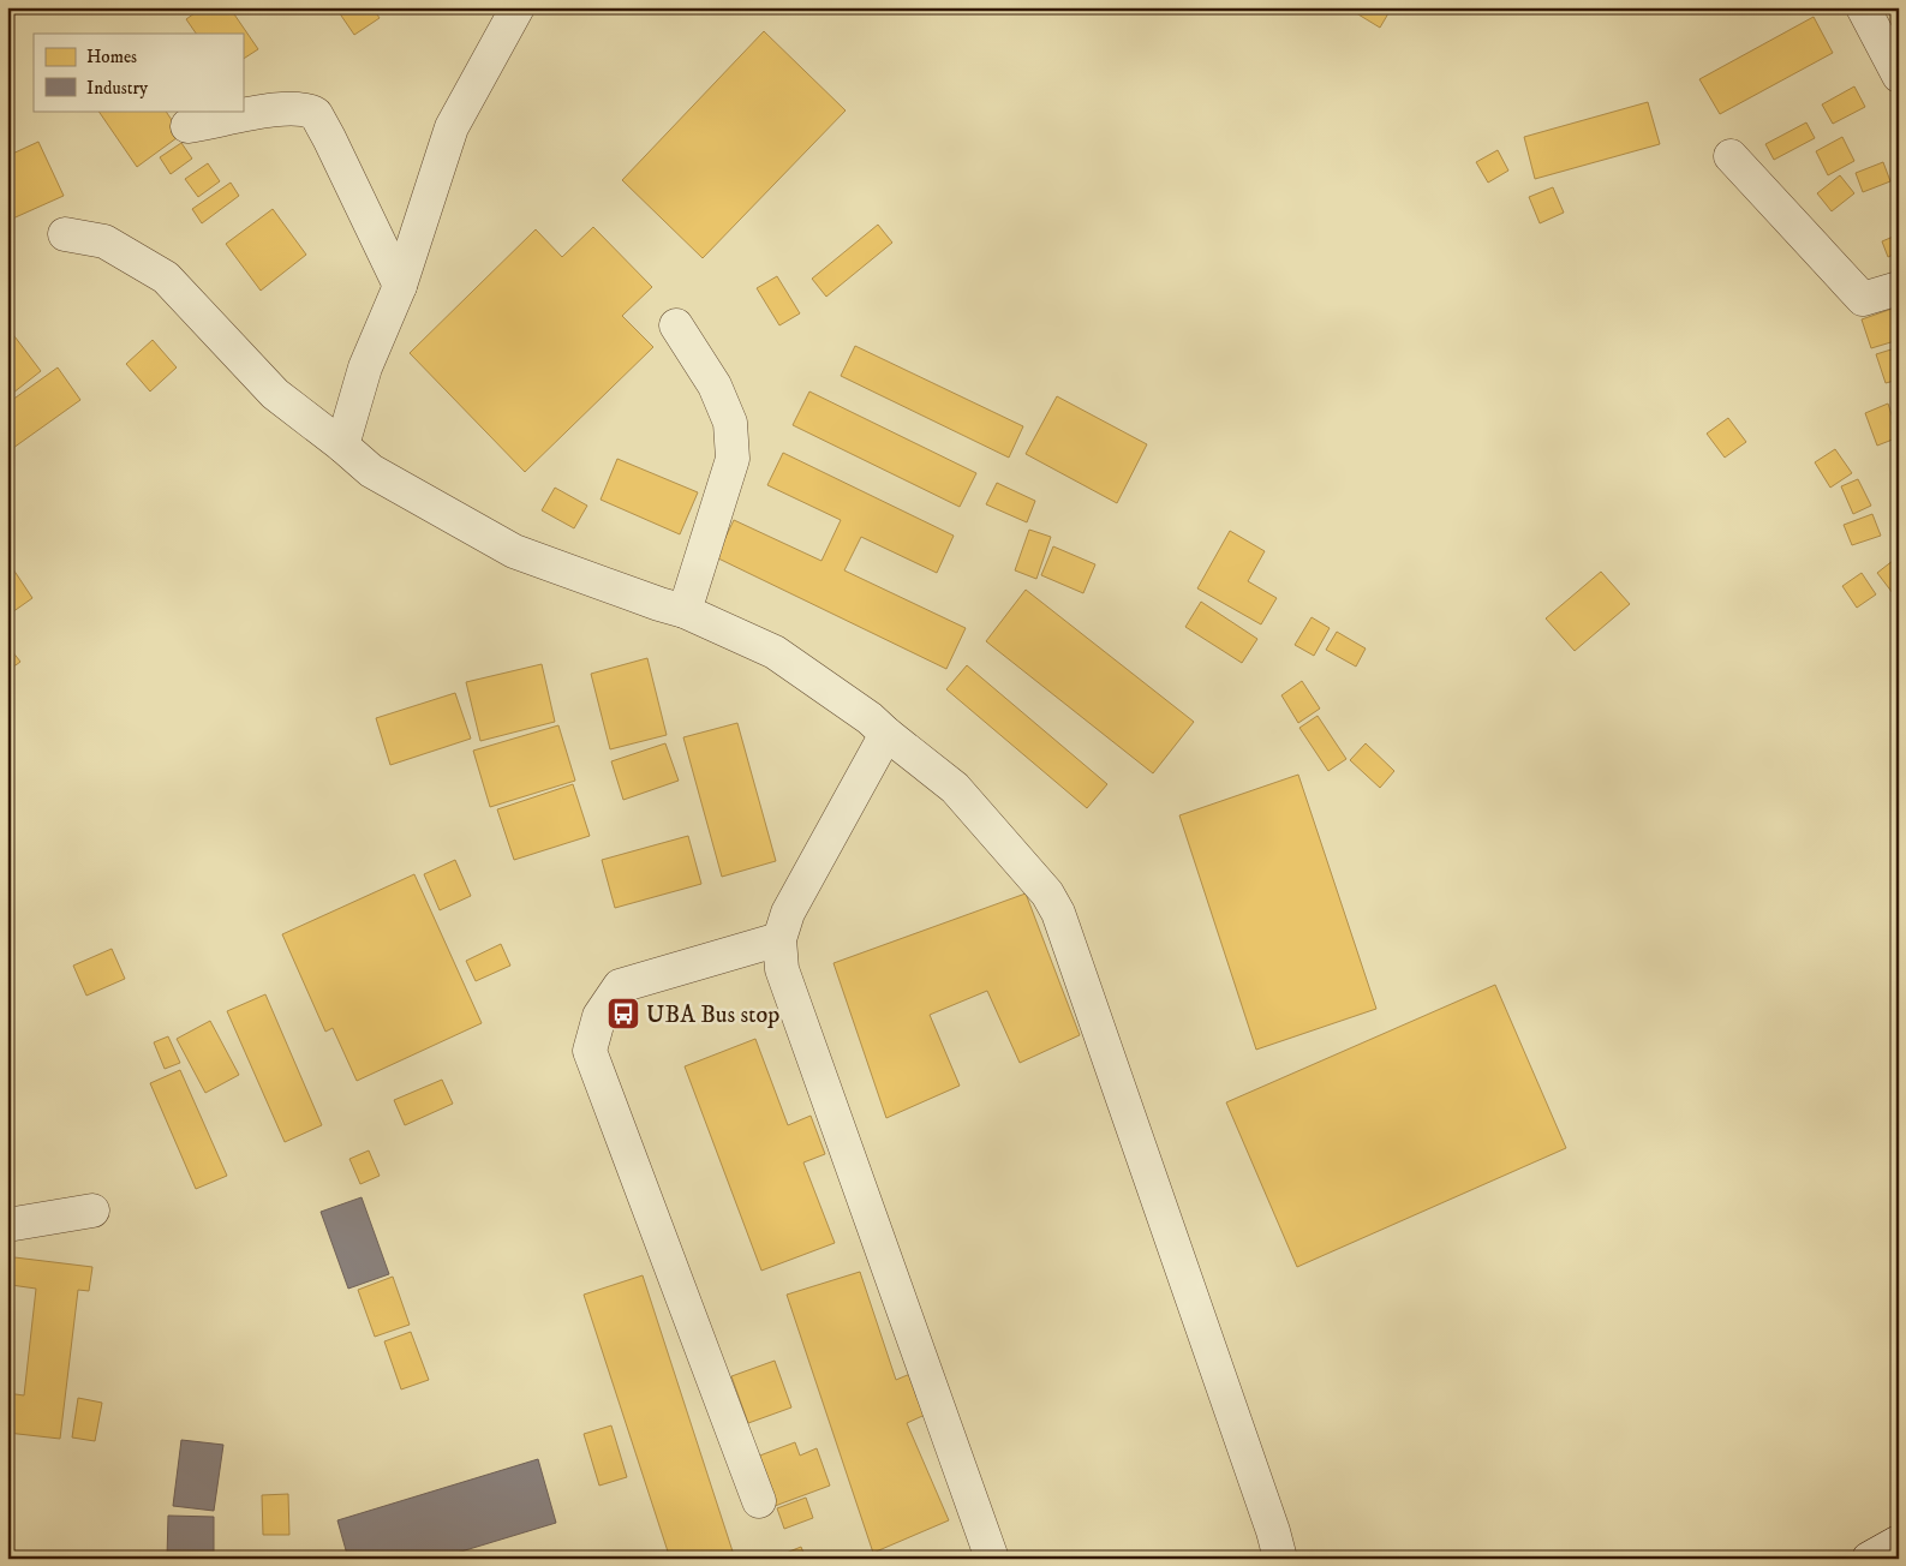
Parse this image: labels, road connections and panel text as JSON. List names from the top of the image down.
{
  "places": {
    "bus stop": ["UBA Bus stop"]
  },
  "legend": ["Homes", "Industry"]
}
